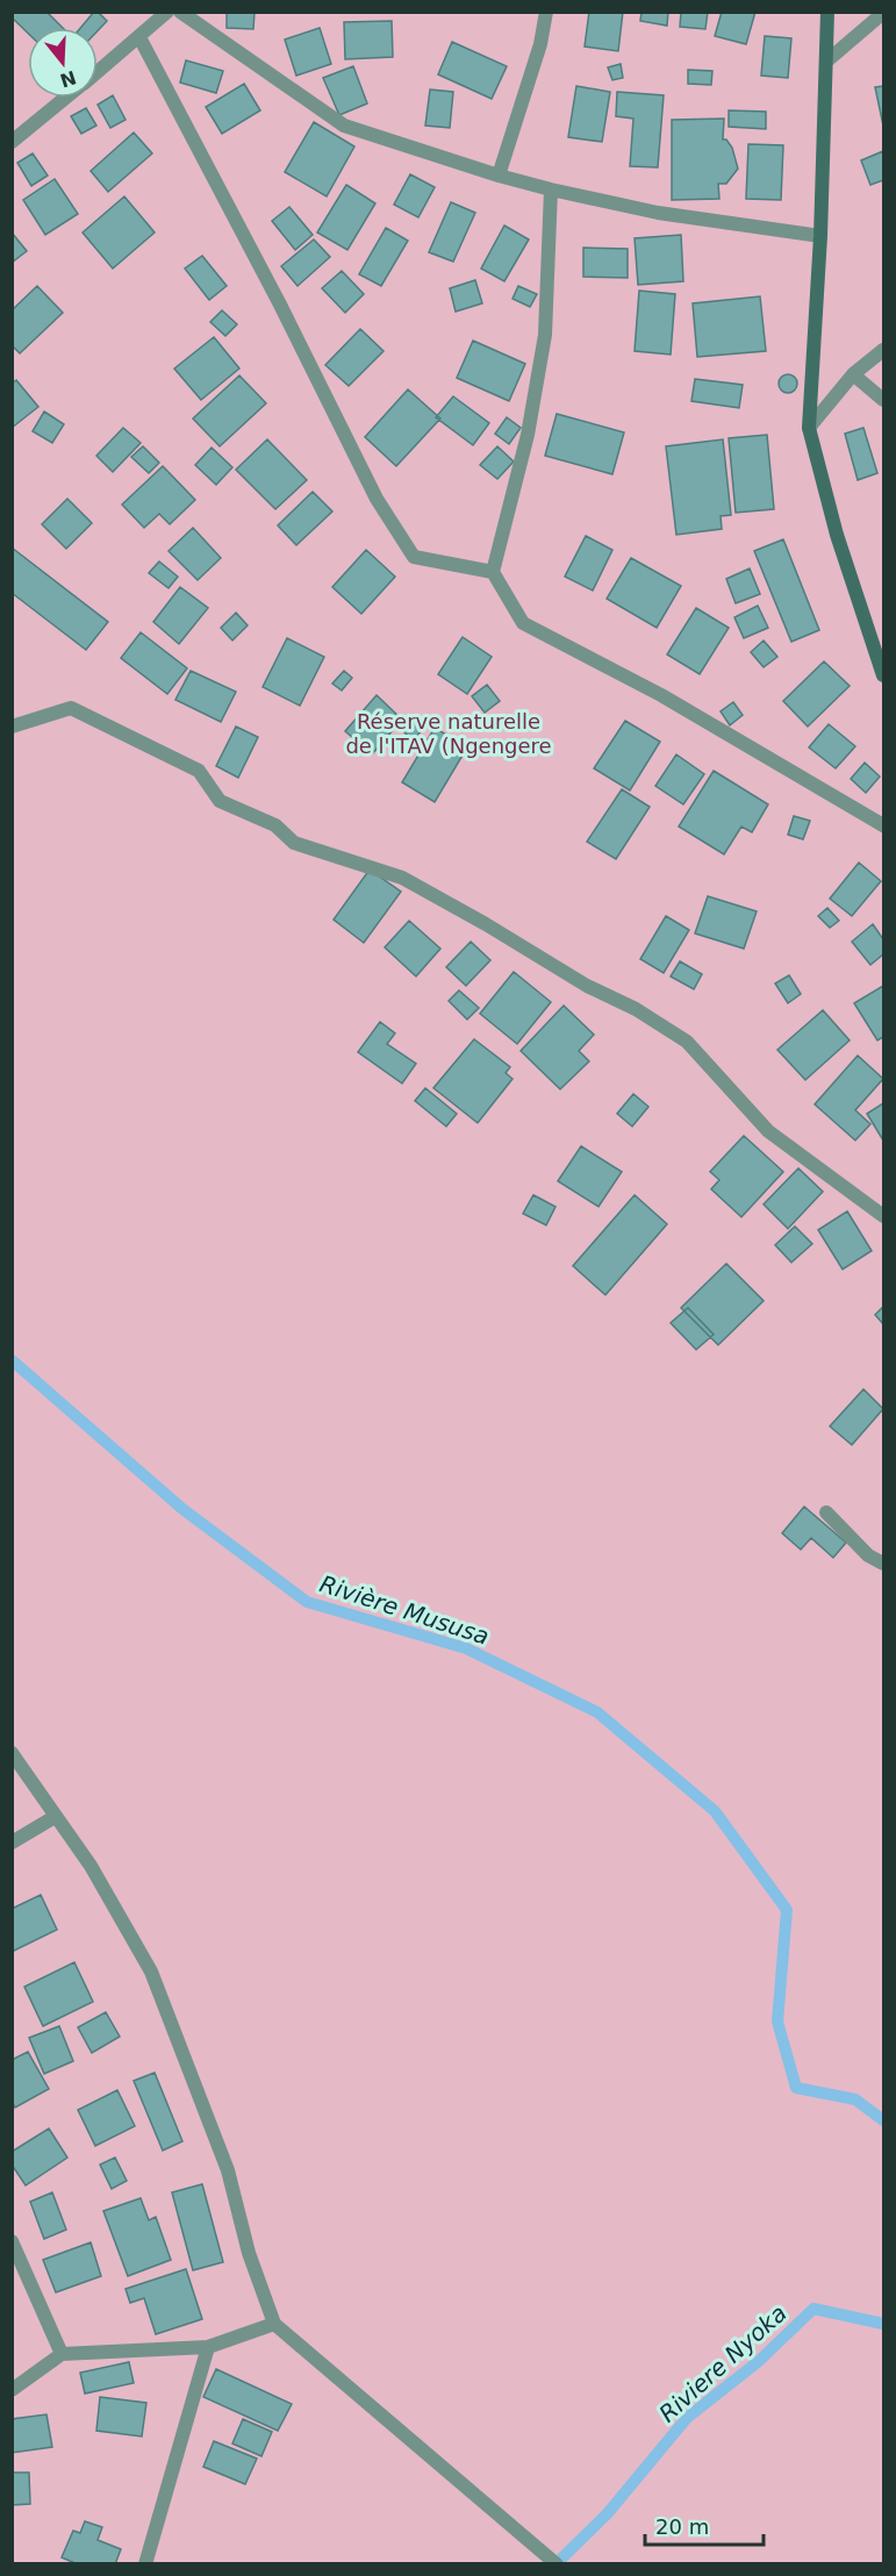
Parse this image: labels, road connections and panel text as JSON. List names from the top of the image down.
{
  "water": ["Rivière Mususa", "Riviere Nyoka"],
  "parks": ["Réserve naturelle de l'ITAV (Ngengere"],
  "scale_bar": "20 m",
  "north": "bottom"
}
